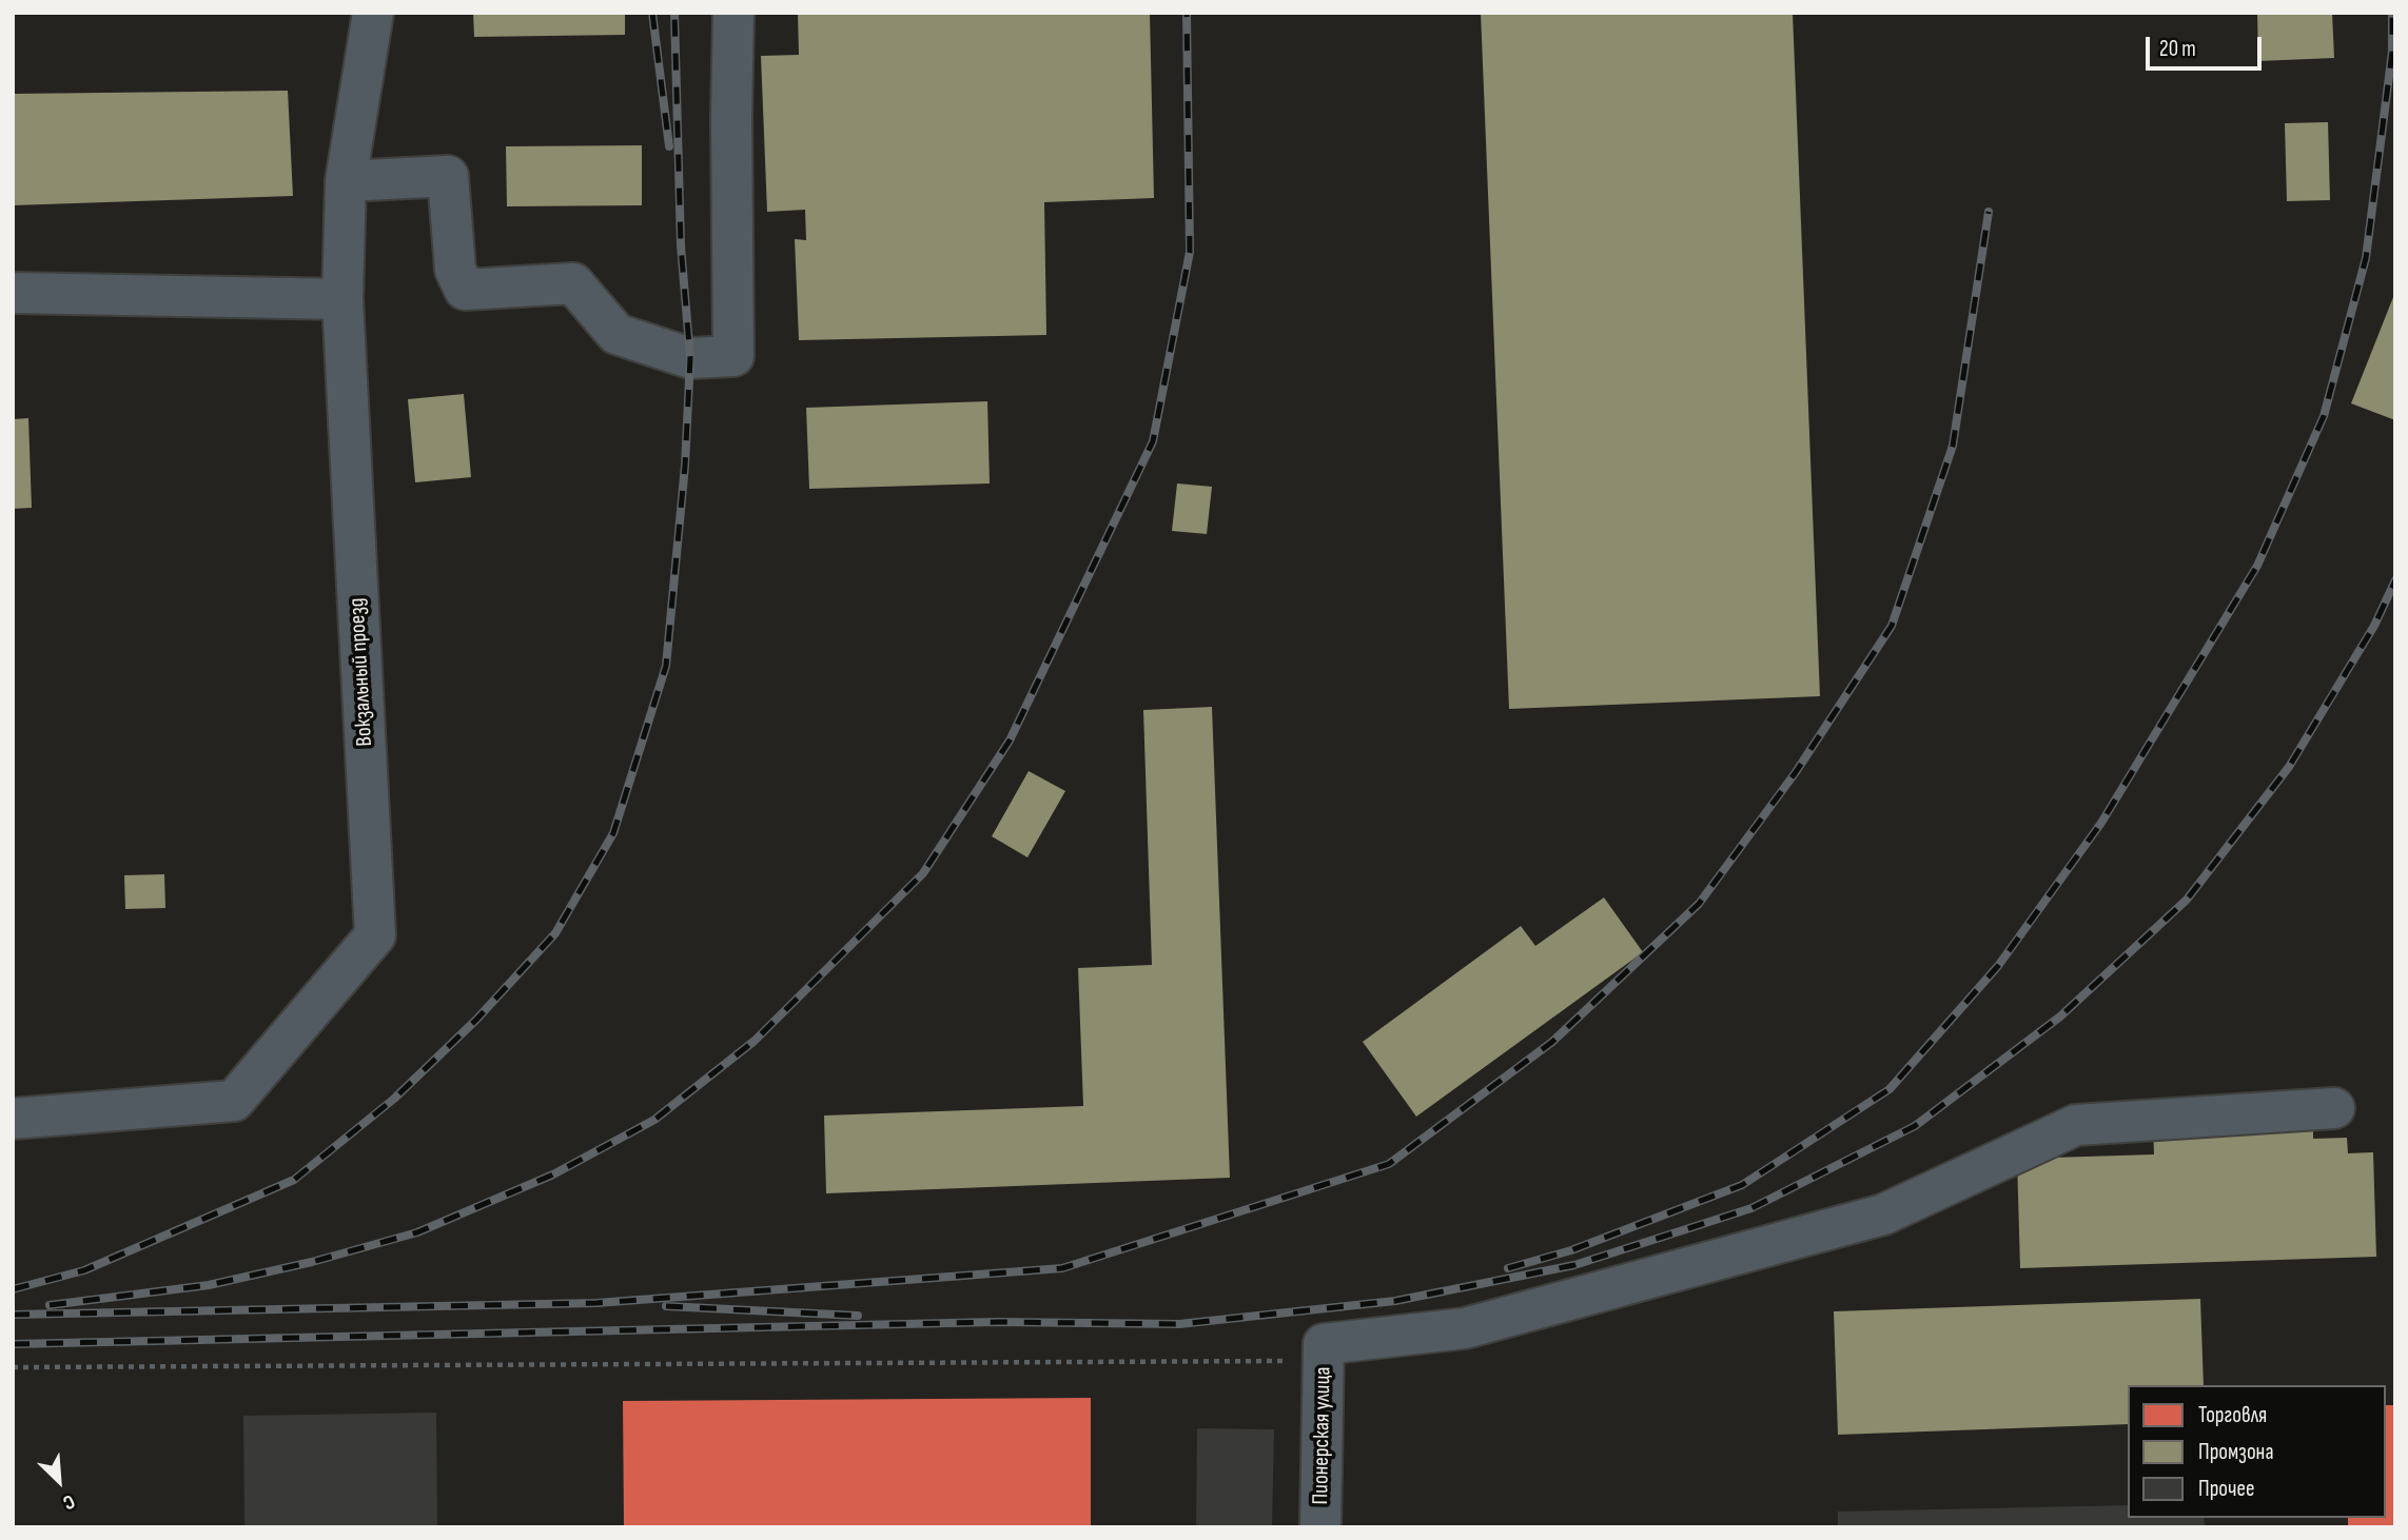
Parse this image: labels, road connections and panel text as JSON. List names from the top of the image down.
{
  "streets": {
    "street": ["Вокзальный проезд", "Пионерская улица"]
  },
  "legend": ["Торговля", "Промзона", "Прочее"],
  "scale_bar": "20 m",
  "north": "bottom right"
}
